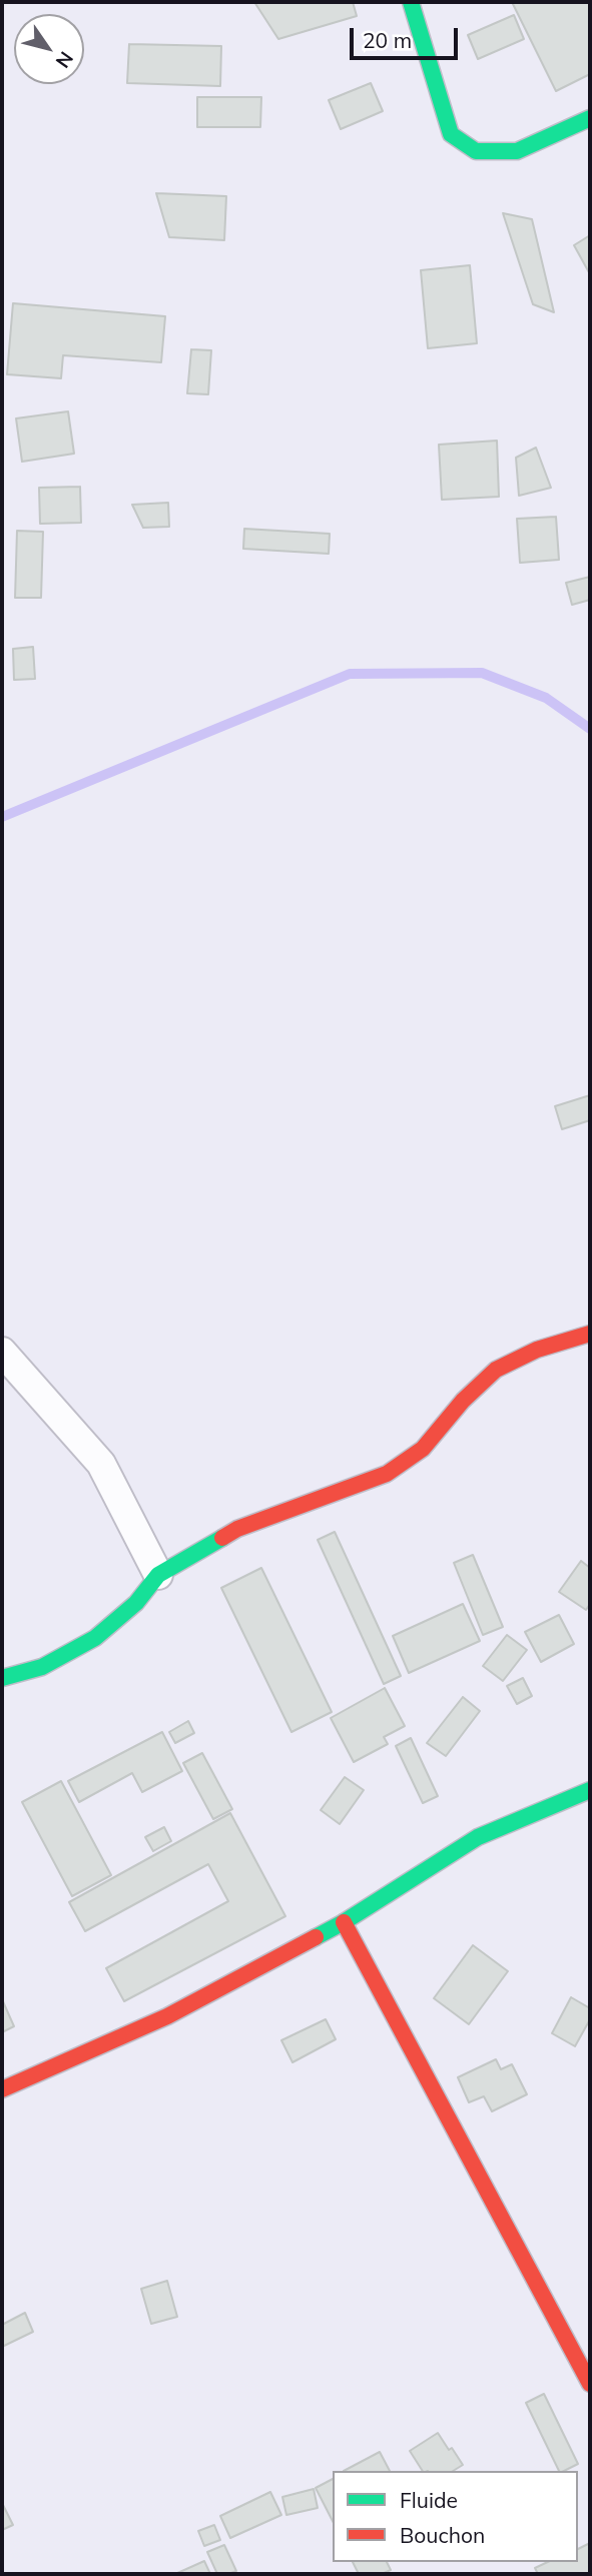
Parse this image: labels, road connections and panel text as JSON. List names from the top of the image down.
{
  "legend": ["Fluide", "Bouchon"],
  "scale_bar": "20 m",
  "north": "bottom right"
}
